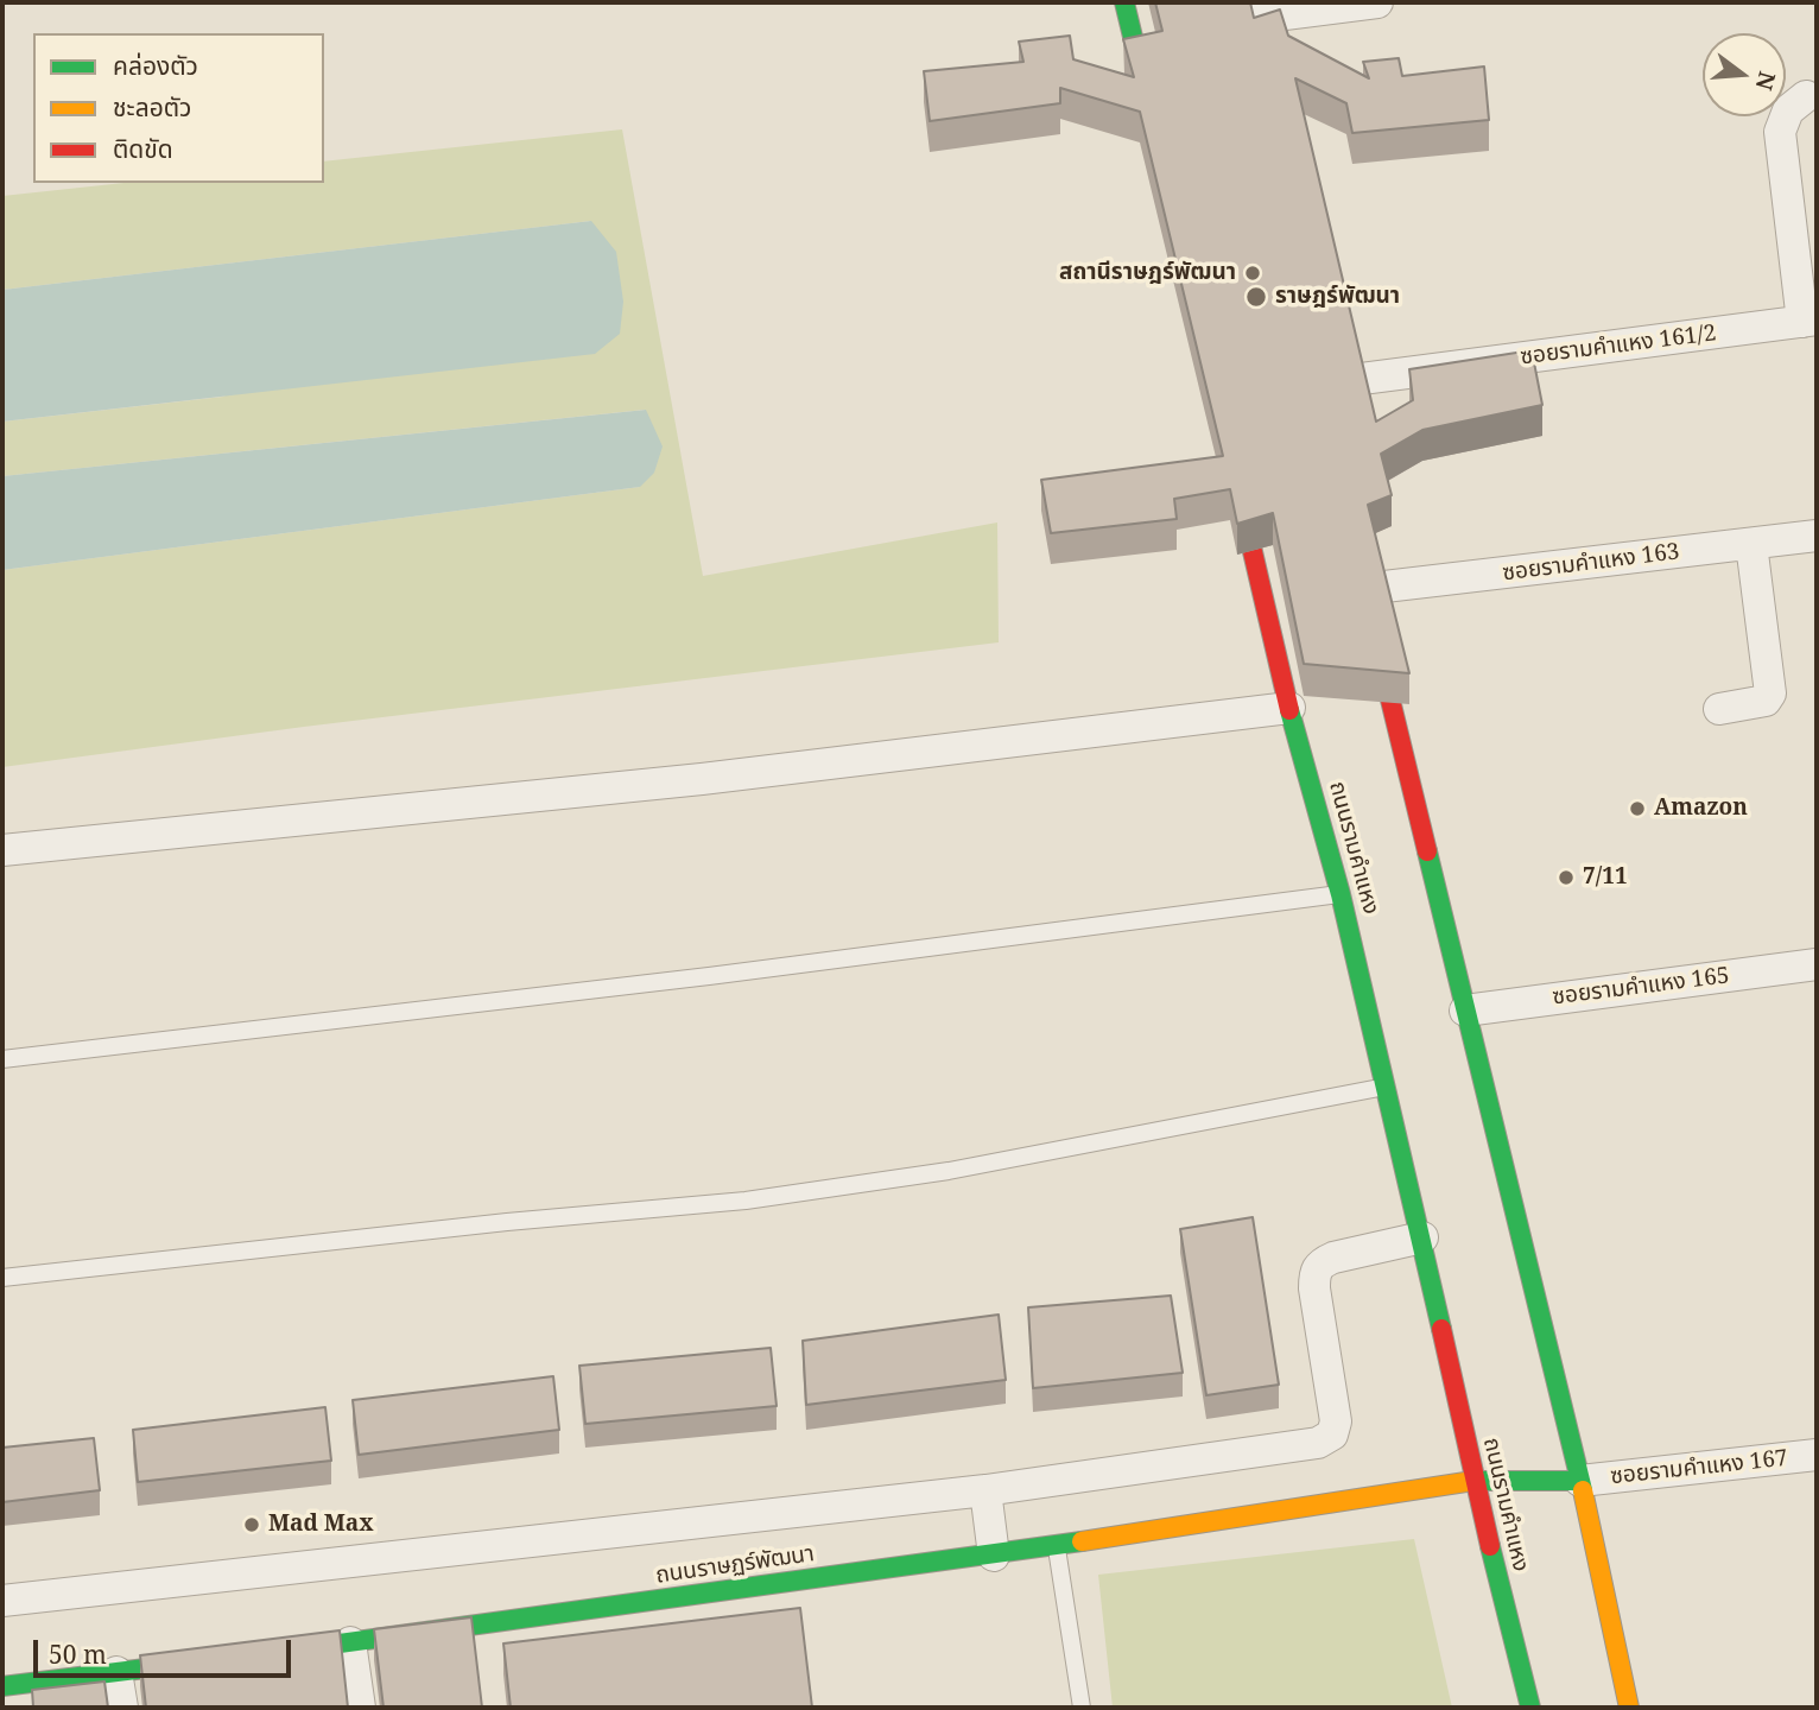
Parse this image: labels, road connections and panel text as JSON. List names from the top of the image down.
{
  "streets": {
    "main road": ["ถนนรามคำแหง", "ถนนราษฏร์พัฒนา"],
    "street": [
      "ซอยรามคำแหง 161/2",
      "ซอยรามคำแหง 163",
      "ซอยรามคำแหง 165",
      "ซอยรามคำแหง 167"
    ]
  },
  "crossings": [
    ["ถนนรามคำแหง", "ถนนราษฏร์พัฒนา"],
    ["ซอยรามคำแหง 167", "ถนนราษฏร์พัฒนา"]
  ],
  "places": [
    "สถานีราษฎร์พัฒนา",
    "ราษฎร์พัฒนา",
    "Amazon",
    "7/11",
    "Mad Max"
  ],
  "legend": ["คล่องตัว", "ชะลอตัว", "ติดขัด"],
  "scale_bar": "50 m",
  "north": "right"
}
